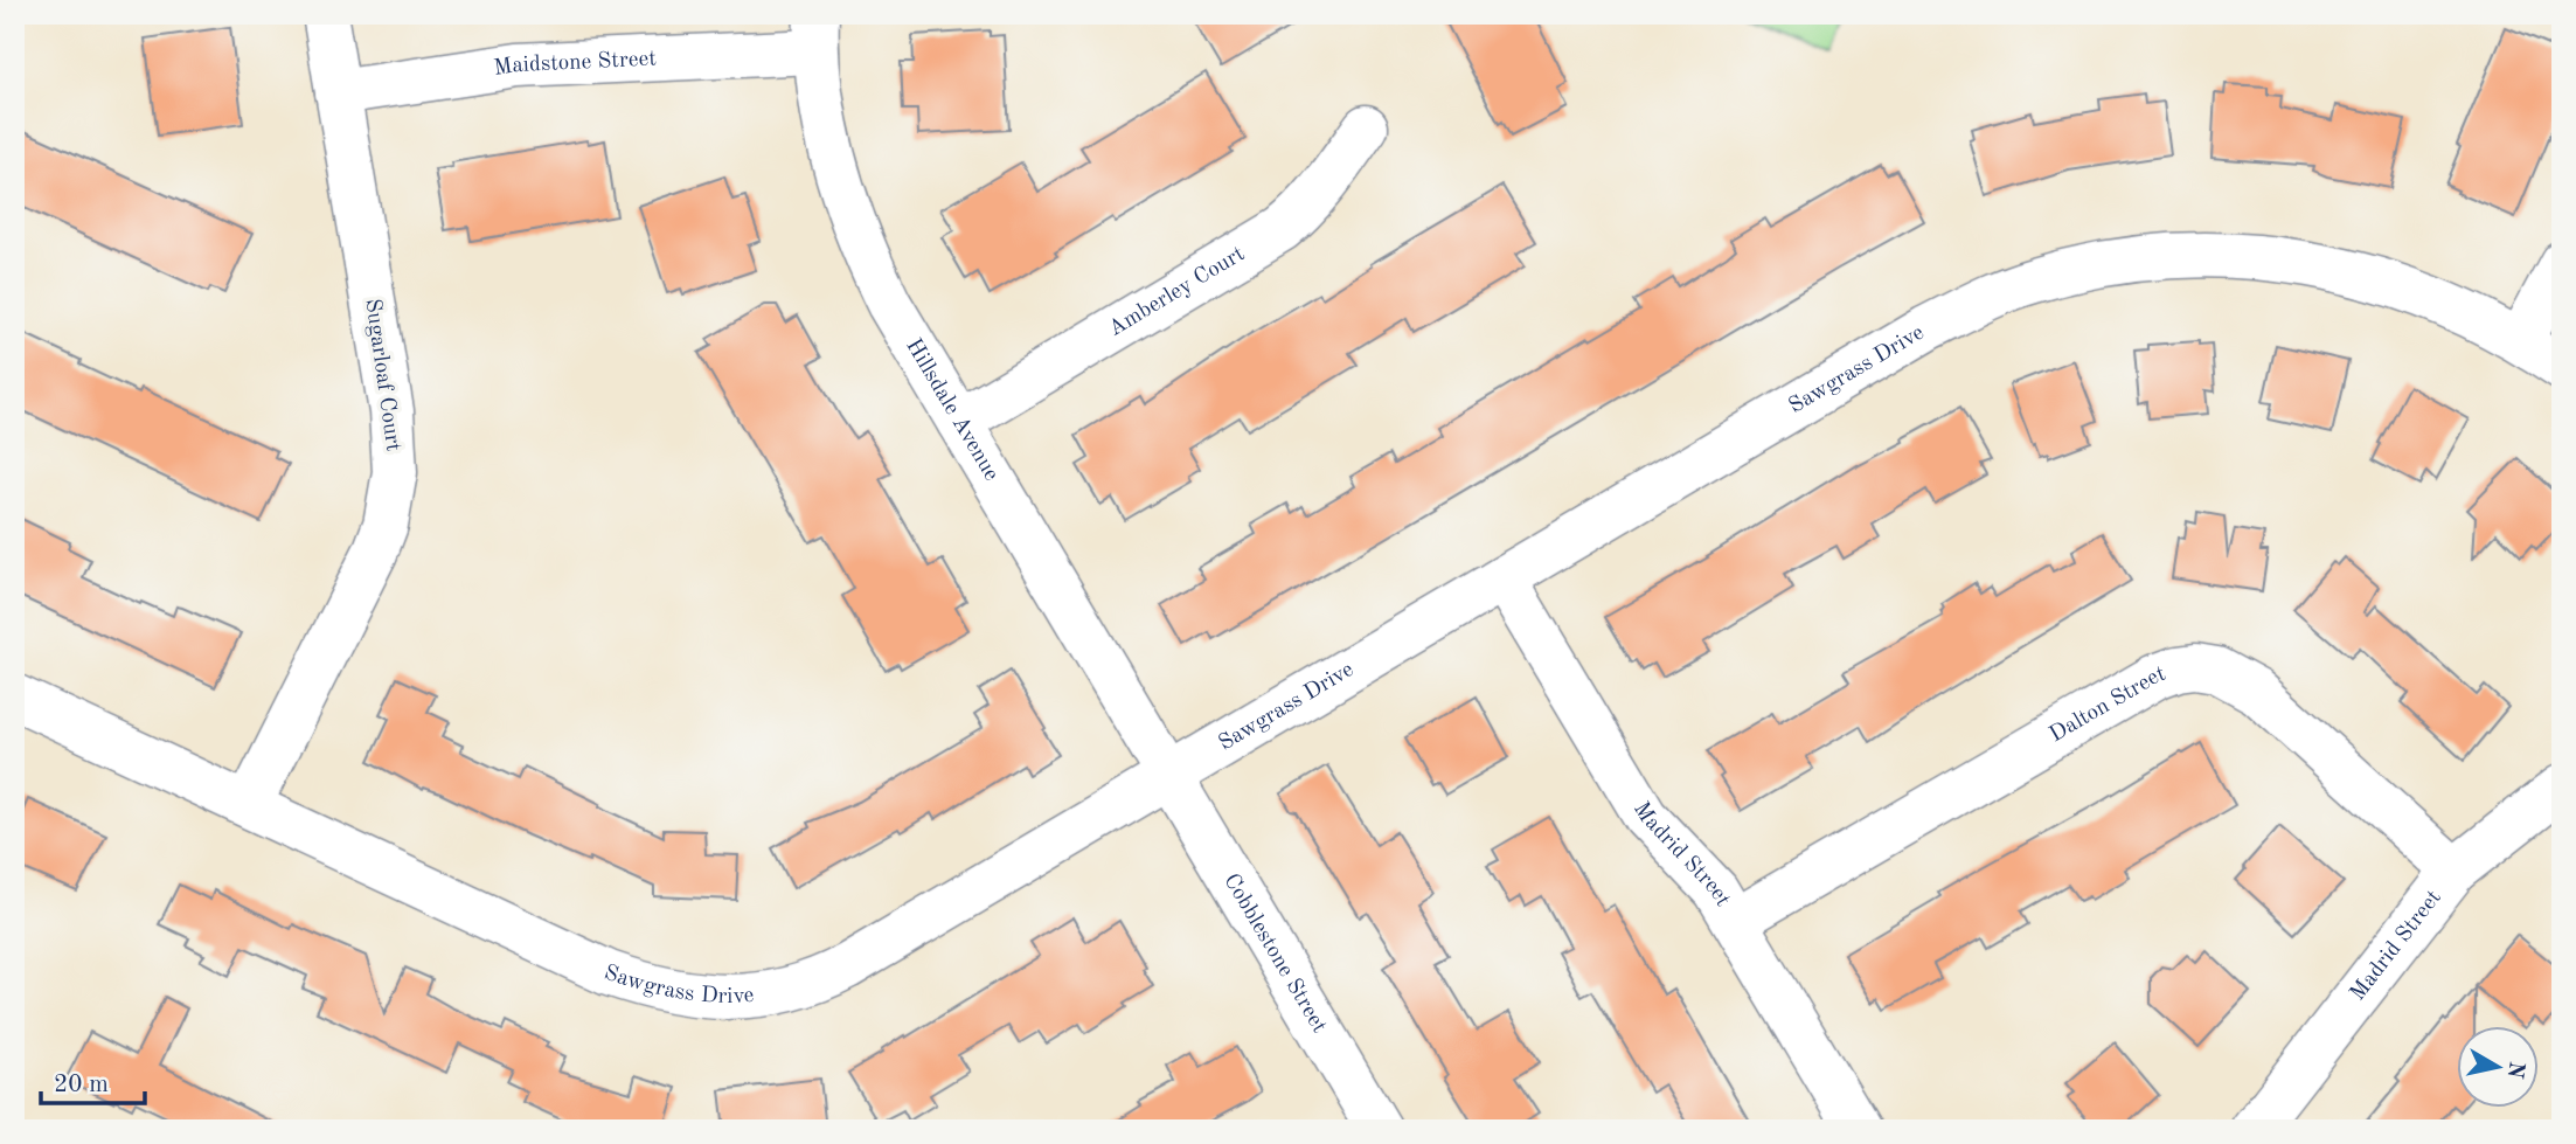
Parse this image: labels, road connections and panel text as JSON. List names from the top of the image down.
{
  "streets": {
    "street": [
      "Maidstone Street",
      "Amberley Court",
      "Sawgrass Drive",
      "Sugarloaf Court",
      "Hillsdale Avenue",
      "Dalton Street",
      "Madrid Street",
      "Cobblestone Street"
    ]
  },
  "crossings": [
    ["Maidstone Street", "Sugarloaf Court"],
    ["Maidstone Street", "Hillsdale Avenue"],
    ["Amberley Court", "Hillsdale Avenue"],
    ["Sawgrass Drive", "Sugarloaf Court"],
    ["Sawgrass Drive", "Hillsdale Avenue"],
    ["Sawgrass Drive", "Madrid Street"],
    ["Sawgrass Drive", "Cobblestone Street"],
    ["Hillsdale Avenue", "Cobblestone Street"],
    ["Dalton Street", "Madrid Street"]
  ],
  "scale_bar": "20 m",
  "north": "right"
}
